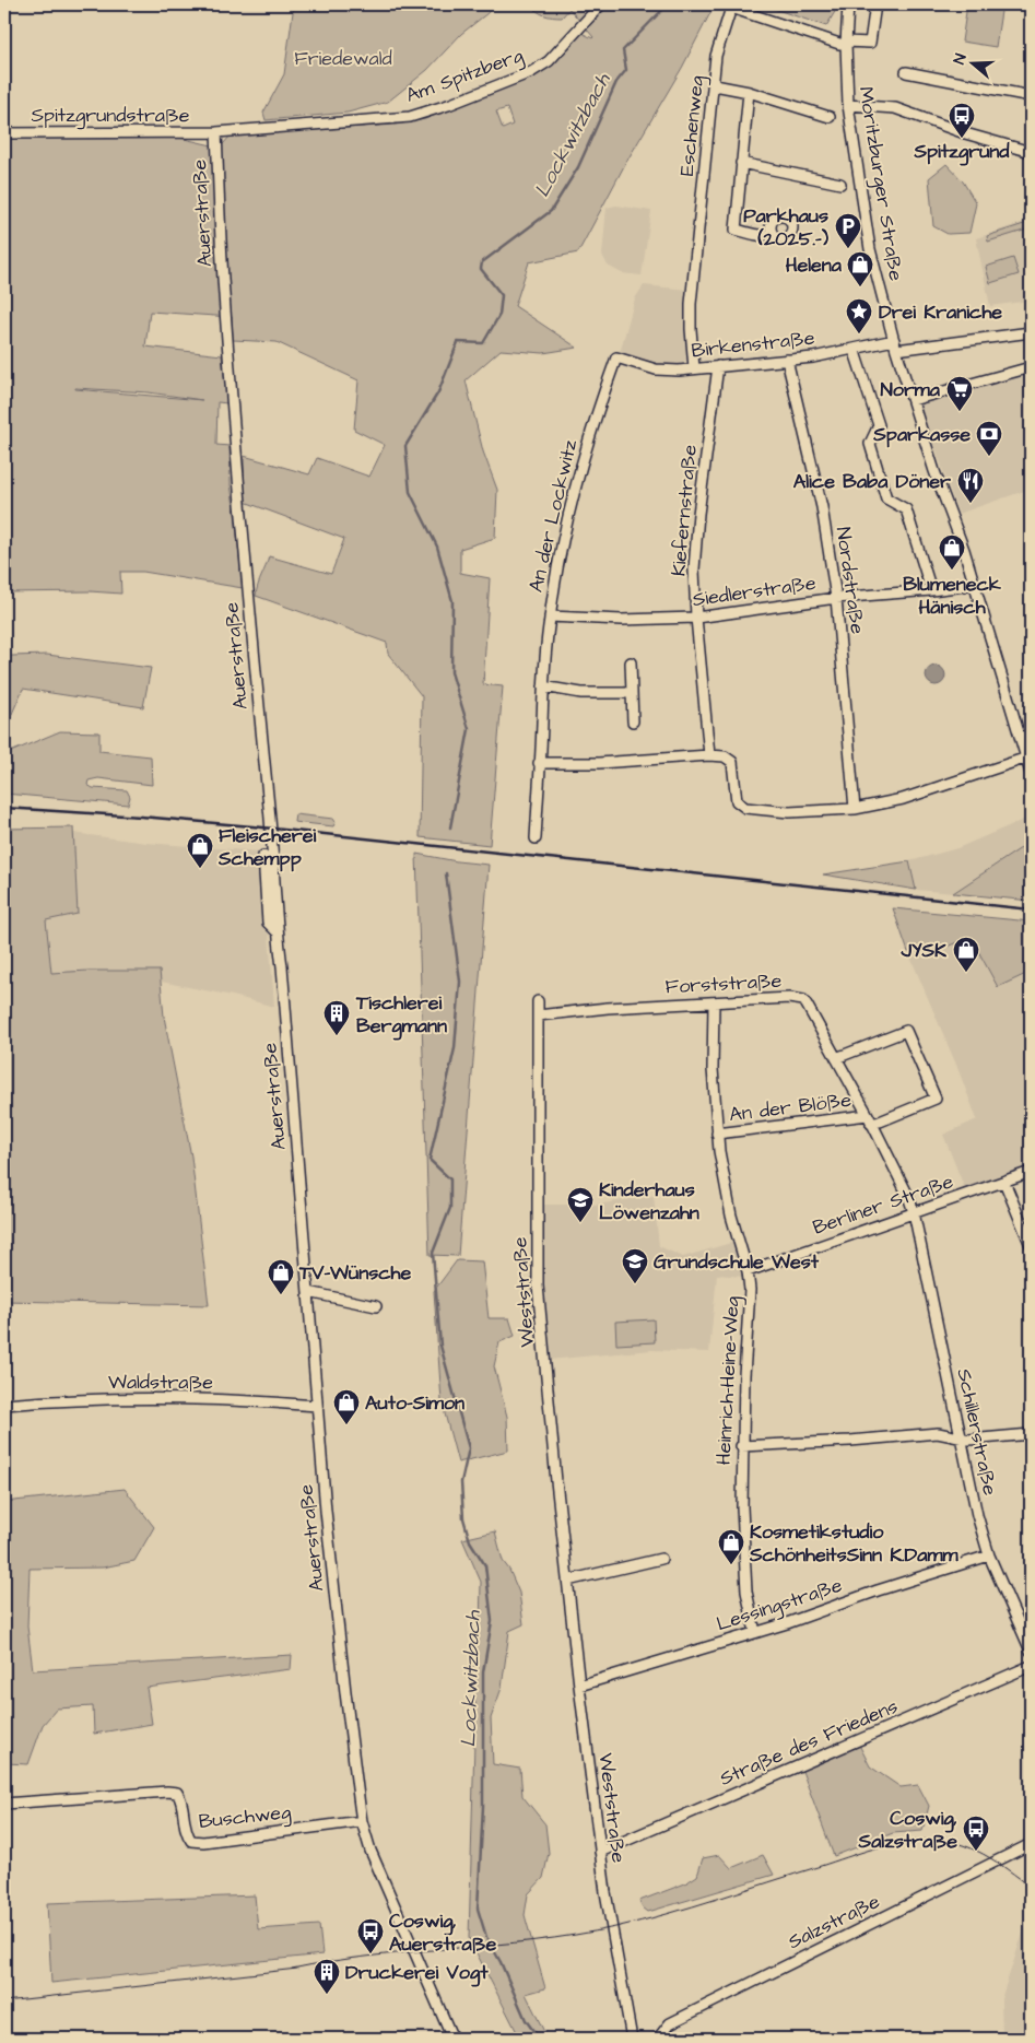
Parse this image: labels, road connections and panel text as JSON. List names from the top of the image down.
{
  "streets": {
    "street": [
      "Am Spitzberg",
      "Spitzgrundstraße",
      "Eschenweg",
      "Moritzburger Straße",
      "Auerstraße",
      "Birkenstraße",
      "Kiefernstraße",
      "An der Lockwitz",
      "Nordstraße",
      "Siedlerstraße",
      "Forststraße",
      "An der Blöße",
      "Berliner Straße",
      "Weststraße",
      "Heinrich-Heine-Weg",
      "Waldstraße",
      "Schillerstraße",
      "Lessingstraße",
      "Straße des Friedens",
      "Buschweg",
      "Salzstraße"
    ]
  },
  "crossings": [
    ["Am Spitzberg", "Spitzgrundstraße"],
    ["Am Spitzberg", "Auerstraße"],
    ["Spitzgrundstraße", "Auerstraße"],
    ["Eschenweg", "Moritzburger Straße"],
    ["Eschenweg", "Birkenstraße"],
    ["Moritzburger Straße", "Birkenstraße"],
    ["Moritzburger Straße", "Siedlerstraße"],
    ["Auerstraße", "Waldstraße"],
    ["Auerstraße", "Buschweg"],
    ["Birkenstraße", "Kiefernstraße"],
    ["Birkenstraße", "An der Lockwitz"],
    ["Birkenstraße", "Nordstraße"],
    ["Kiefernstraße", "Siedlerstraße"],
    ["An der Lockwitz", "Siedlerstraße"],
    ["Nordstraße", "Siedlerstraße"],
    ["Forststraße", "An der Blöße"],
    ["Forststraße", "Berliner Straße"],
    ["Forststraße", "Weststraße"],
    ["Forststraße", "Heinrich-Heine-Weg"],
    ["Forststraße", "Schillerstraße"],
    ["An der Blöße", "Heinrich-Heine-Weg"],
    ["Berliner Straße", "Heinrich-Heine-Weg"],
    ["Berliner Straße", "Schillerstraße"],
    ["Weststraße", "Lessingstraße"],
    ["Weststraße", "Straße des Friedens"],
    ["Heinrich-Heine-Weg", "Lessingstraße"],
    ["Schillerstraße", "Lessingstraße"]
  ],
  "water": ["Lockwitzbach"],
  "parks": ["Friedewald"],
  "places": {
    "bus stop": ["Spitzgrund", "Coswig, Salzstraße", "Coswig, Auerstraße"],
    "parking": ["Parkhaus (2025.-)"],
    "shop": [
      "Helena",
      "Blumeneck Hänisch",
      "Fleischerei Schempp",
      "JYSK",
      "TV-Wünsche",
      "Auto-Simon",
      "Kosmetikstudio SchönheitsSinn K.Damm"
    ],
    "place": ["Drei Kraniche"],
    "supermarket": ["Norma"],
    "bank": ["Sparkasse"],
    "restaurant": ["Alice Baba Döner"],
    "building": ["Tischlerei Bergmann", "Druckerei Vogt"],
    "school or university": ["Kinderhaus Löwenzahn", "Grundschule West"]
  },
  "north": "left"
}
